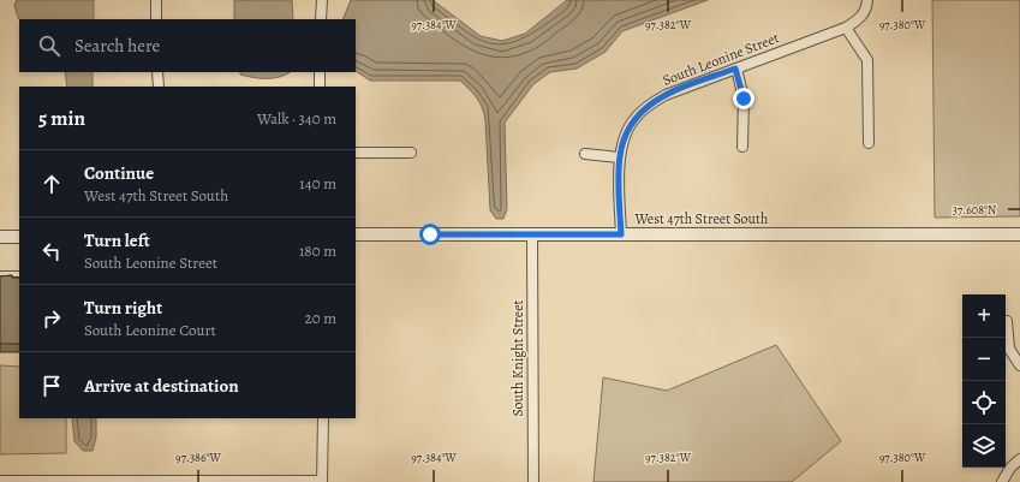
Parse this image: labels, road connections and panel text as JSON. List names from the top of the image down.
{
  "streets": {
    "street": ["South Leonine Street", "West 47th Street South", "South Knight Street"]
  },
  "crossings": [
    ["South Leonine Street", "West 47th Street South"],
    ["West 47th Street South", "South Knight Street"]
  ],
  "page": {
    "search": "Search here",
    "heading": ["5 min", "Walk · 340 m"],
    "list": [
      ["Continue", "West 47th Street South", "140 m"],
      ["Turn left", "South Leonine Street", "180 m"],
      ["Turn right", "South Leonine Court", "20 m"],
      "Arrive at destination"
    ],
    "map_buttons": ["+", "−"]
  },
  "coordinates": [
    "97.384°W",
    "97.382°W",
    "97.380°W",
    "37.608°N",
    "97.386°W"
  ]
}
